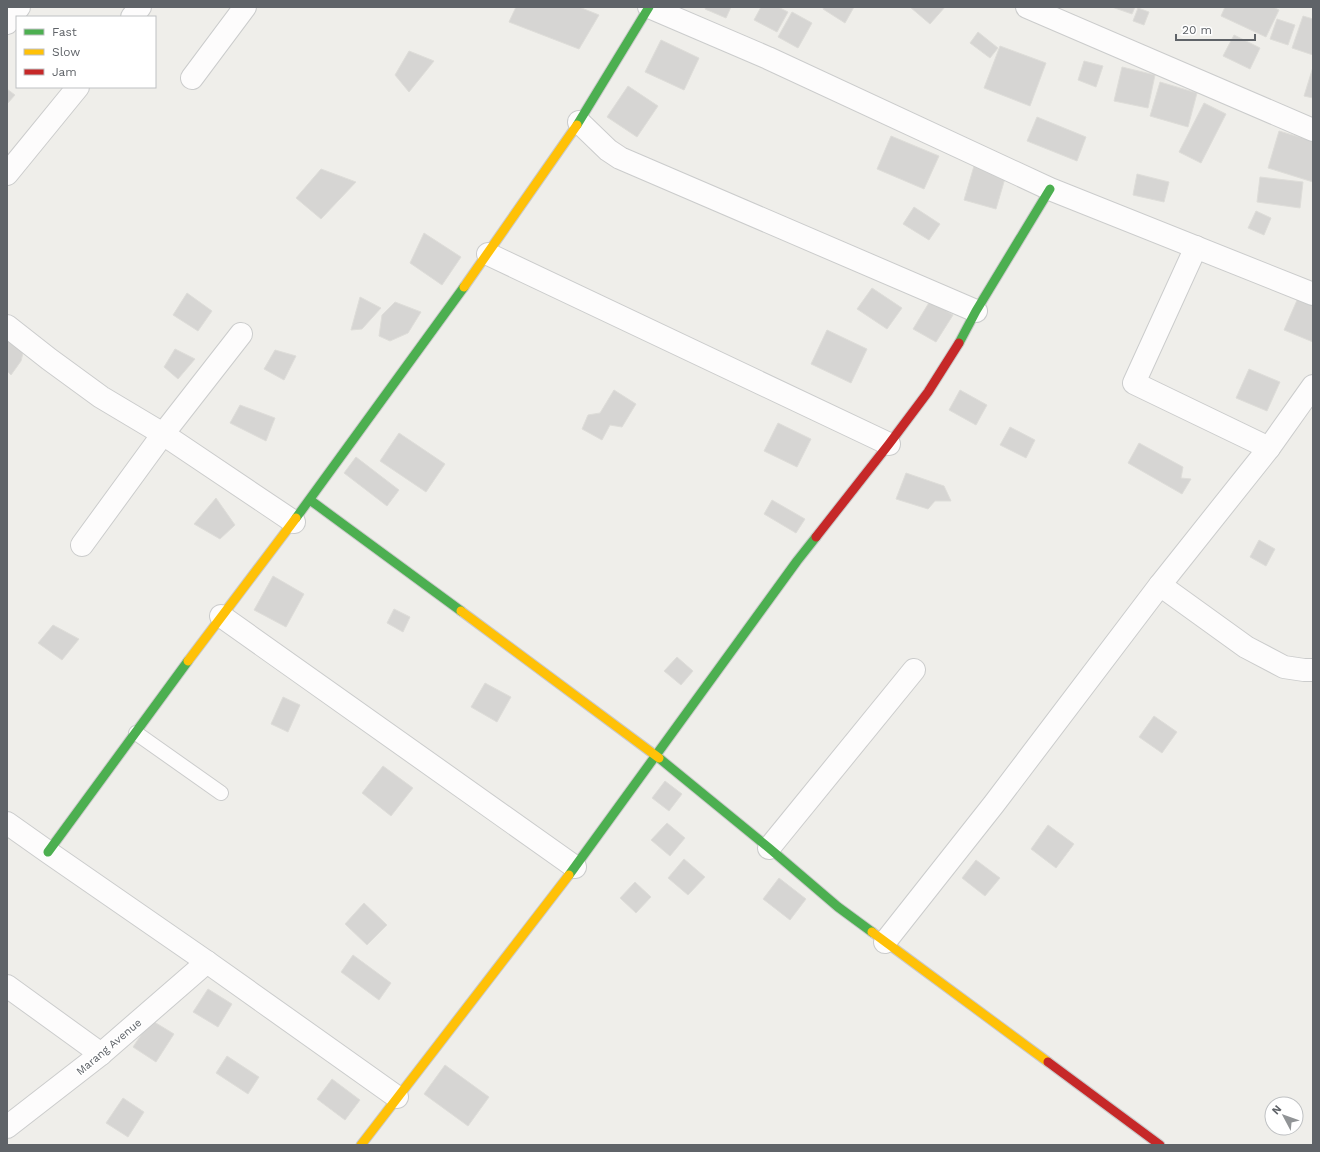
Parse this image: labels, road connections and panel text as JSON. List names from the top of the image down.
{
  "streets": {
    "street": ["Marang Avenue"]
  },
  "legend": ["Fast", "Slow", "Jam"],
  "scale_bar": "20 m",
  "north": "top left"
}
